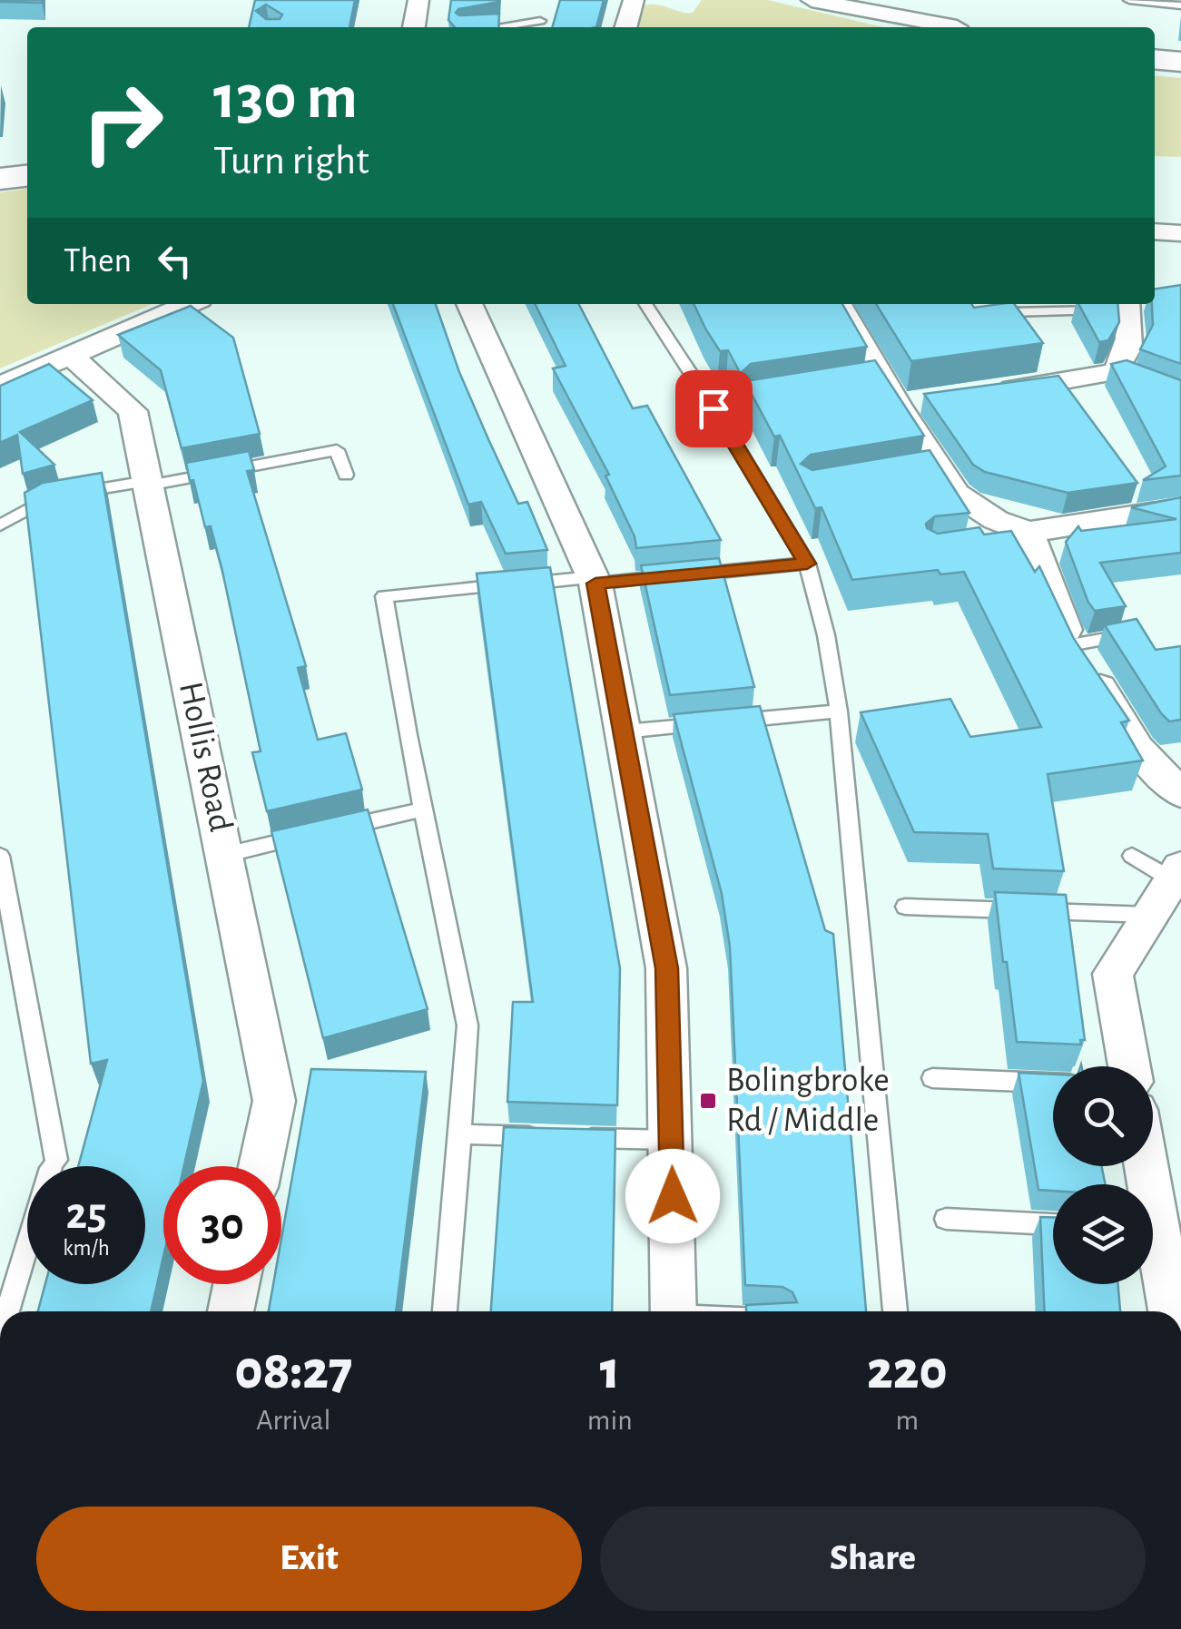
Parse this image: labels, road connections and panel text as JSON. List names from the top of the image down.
{
  "streets": {
    "street": ["Hollis Road"]
  },
  "places": {
    "transit": ["Bolingbroke Rd / Middle"]
  },
  "page": {
    "turn": ["130 m", "Turn right"],
    "then": "Then",
    "speed": "25 km/h",
    "limit": "30",
    "eta": [
      "08:27",
      "Arrival",
      "1",
      "min",
      "220",
      "m"
    ],
    "buttons": ["Exit", "Share"]
  }
}
